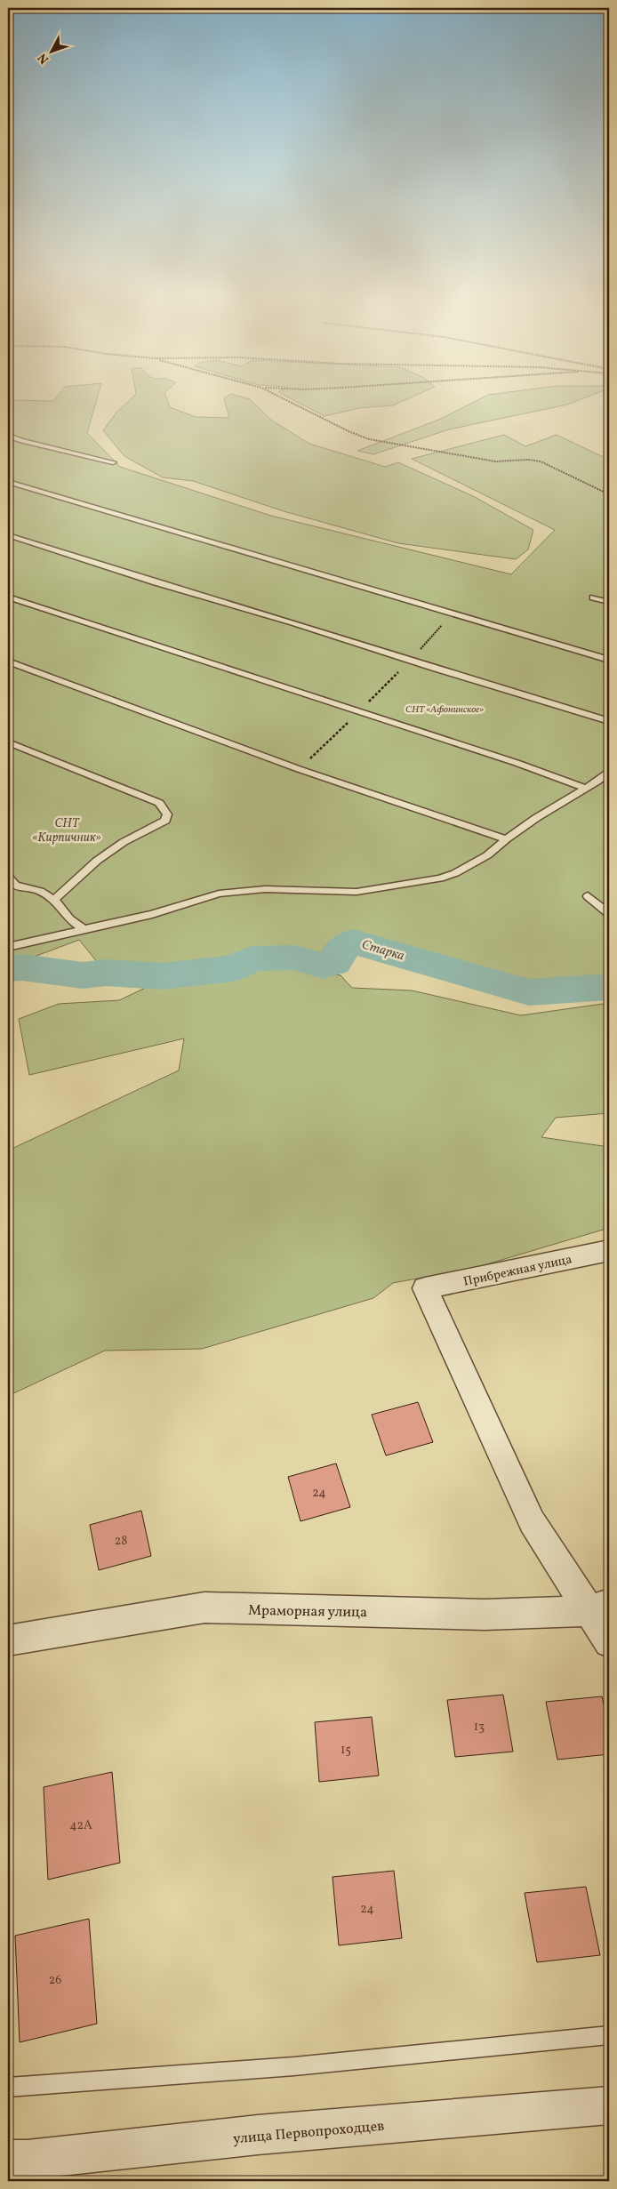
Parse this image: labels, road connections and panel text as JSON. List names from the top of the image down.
{
  "streets": {
    "street": ["Прибрежная улица", "Мраморная улица", "улица Первопроходцев"]
  },
  "crossings": [
    ["Прибрежная улица", "Мраморная улица"]
  ],
  "water": ["Старка"],
  "parks": ["СНТ «Афонинское»", "СНТ «Кирпичник»"],
  "house_numbers": [
    "24",
    "28",
    "13",
    "15",
    "42А",
    "24",
    "26"
  ],
  "north": "bottom left"
}
